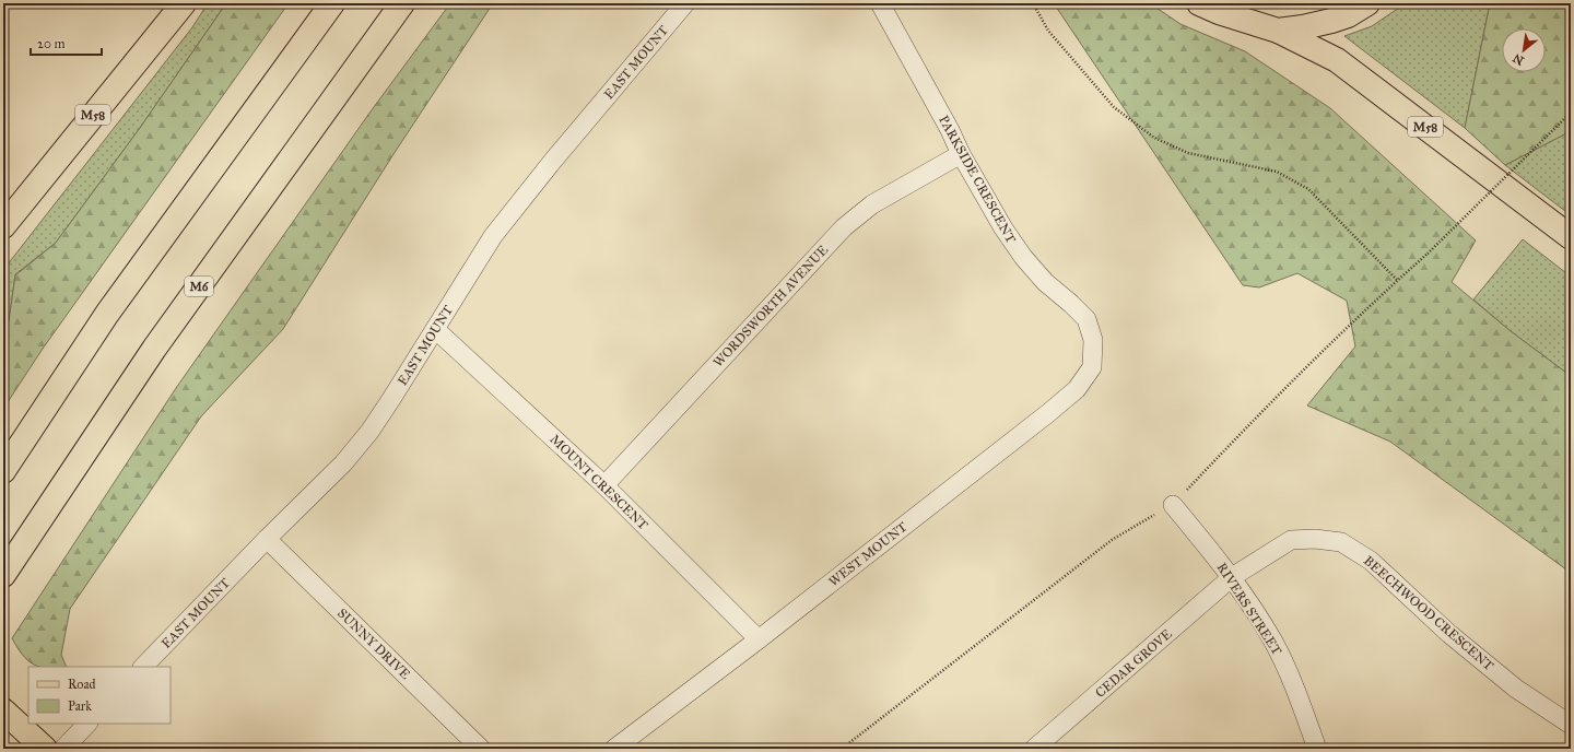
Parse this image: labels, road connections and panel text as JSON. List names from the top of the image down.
{
  "streets": {
    "main road": ["M58", "M6"],
    "street": [
      "EAST MOUNT",
      "PARKSIDE CRESCENT",
      "WORDSWORTH AVENUE",
      "MOUNT CRESCENT",
      "WEST MOUNT",
      "RIVERS STREET",
      "BEECHWOOD CRESCENT",
      "SUNNY DRIVE",
      "CEDAR GROVE"
    ]
  },
  "crossings": [
    ["EAST MOUNT", "MOUNT CRESCENT"],
    ["EAST MOUNT", "SUNNY DRIVE"],
    ["PARKSIDE CRESCENT", "WORDSWORTH AVENUE"],
    ["PARKSIDE CRESCENT", "WEST MOUNT"],
    ["WORDSWORTH AVENUE", "MOUNT CRESCENT"],
    ["MOUNT CRESCENT", "WEST MOUNT"],
    ["RIVERS STREET", "BEECHWOOD CRESCENT"],
    ["RIVERS STREET", "CEDAR GROVE"],
    ["BEECHWOOD CRESCENT", "CEDAR GROVE"]
  ],
  "legend": ["Road", "Park"],
  "scale_bar": "20 m",
  "north": "bottom left"
}
